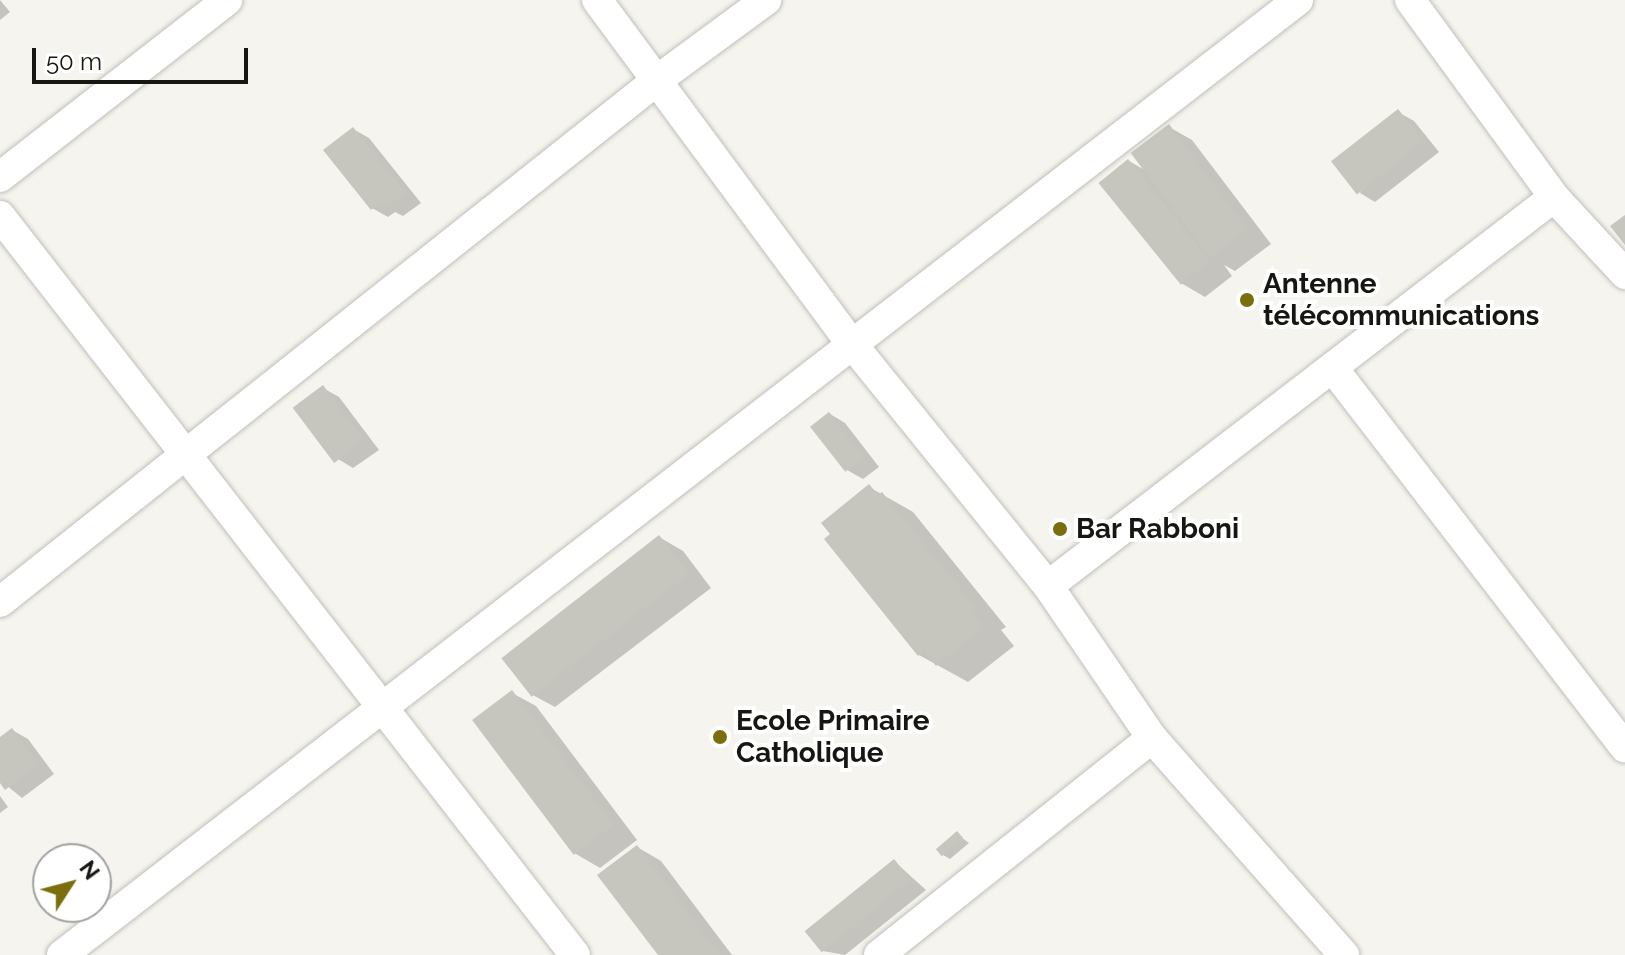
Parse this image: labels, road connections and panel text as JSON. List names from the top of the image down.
{
  "places": ["Antenne télécommunications", "Bar Rabboni", "Ecole Primaire Catholique"],
  "scale_bar": "50 m",
  "north": "top right"
}
